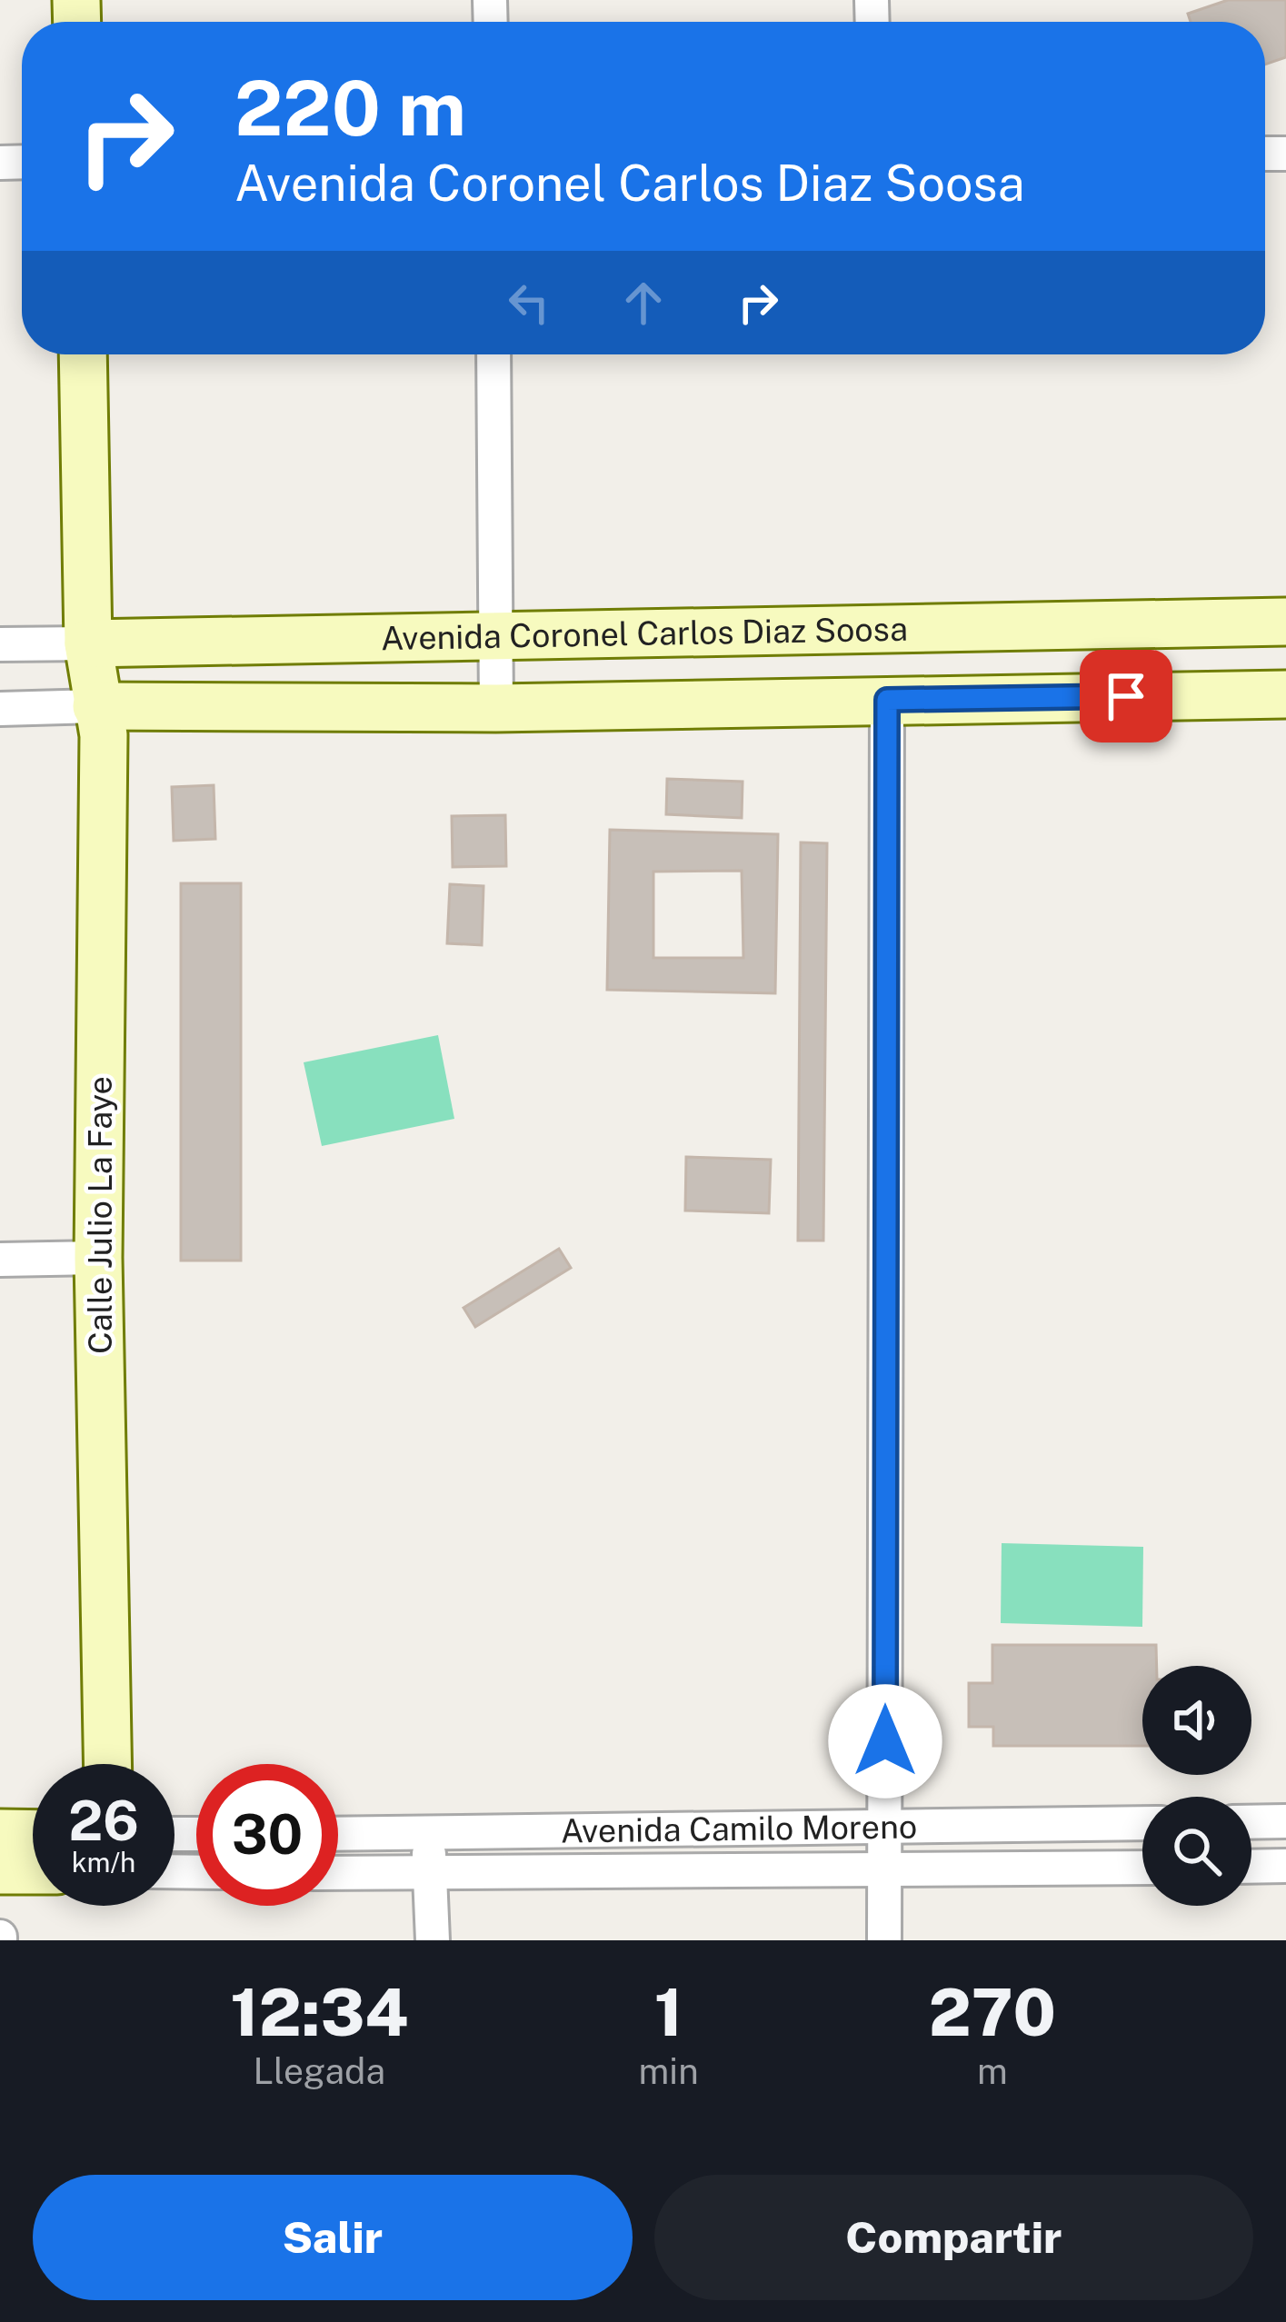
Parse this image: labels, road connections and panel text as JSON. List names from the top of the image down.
{
  "streets": {
    "main road": ["Avenida Coronel Carlos Diaz Soosa", "Calle Julio La Faye"],
    "street": ["Avenida Camilo Moreno"]
  },
  "crossings": [
    ["Avenida Coronel Carlos Diaz Soosa", "Calle Julio La Faye"]
  ],
  "page": {
    "turn": ["220 m", "Avenida Coronel Carlos Diaz Soosa"],
    "speed": "26 km/h",
    "limit": "30",
    "eta": [
      "12:34",
      "Llegada",
      "1",
      "min",
      "270",
      "m"
    ],
    "buttons": ["Salir", "Compartir"]
  }
}
